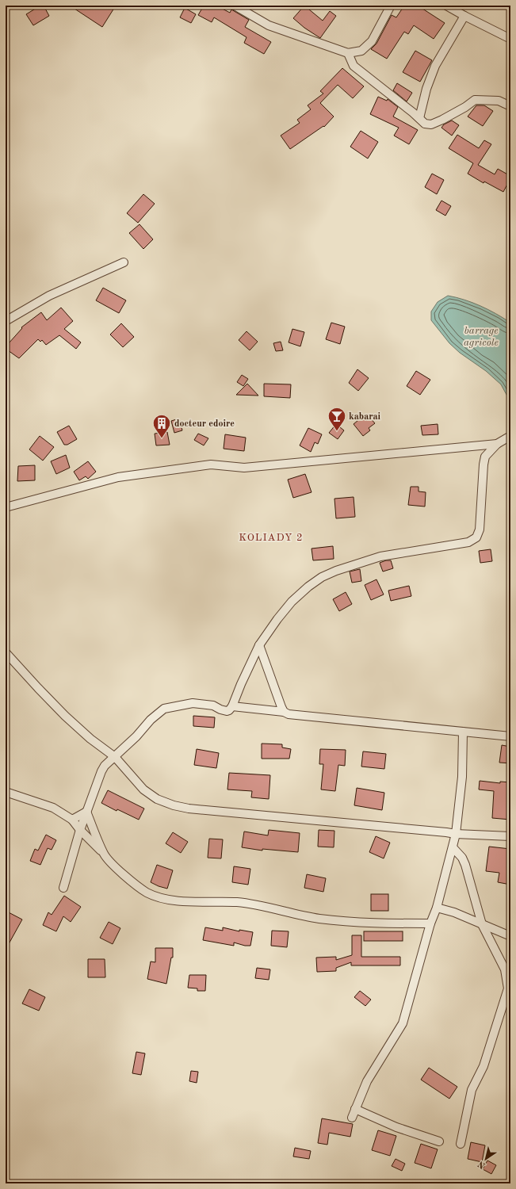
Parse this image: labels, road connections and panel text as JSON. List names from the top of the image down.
{
  "districts": ["KOLIADY 2"],
  "water": ["barrage agricole"],
  "places": {
    "bar": ["kabarai"],
    "building": ["docteur edoire"]
  },
  "north": "bottom left"
}
